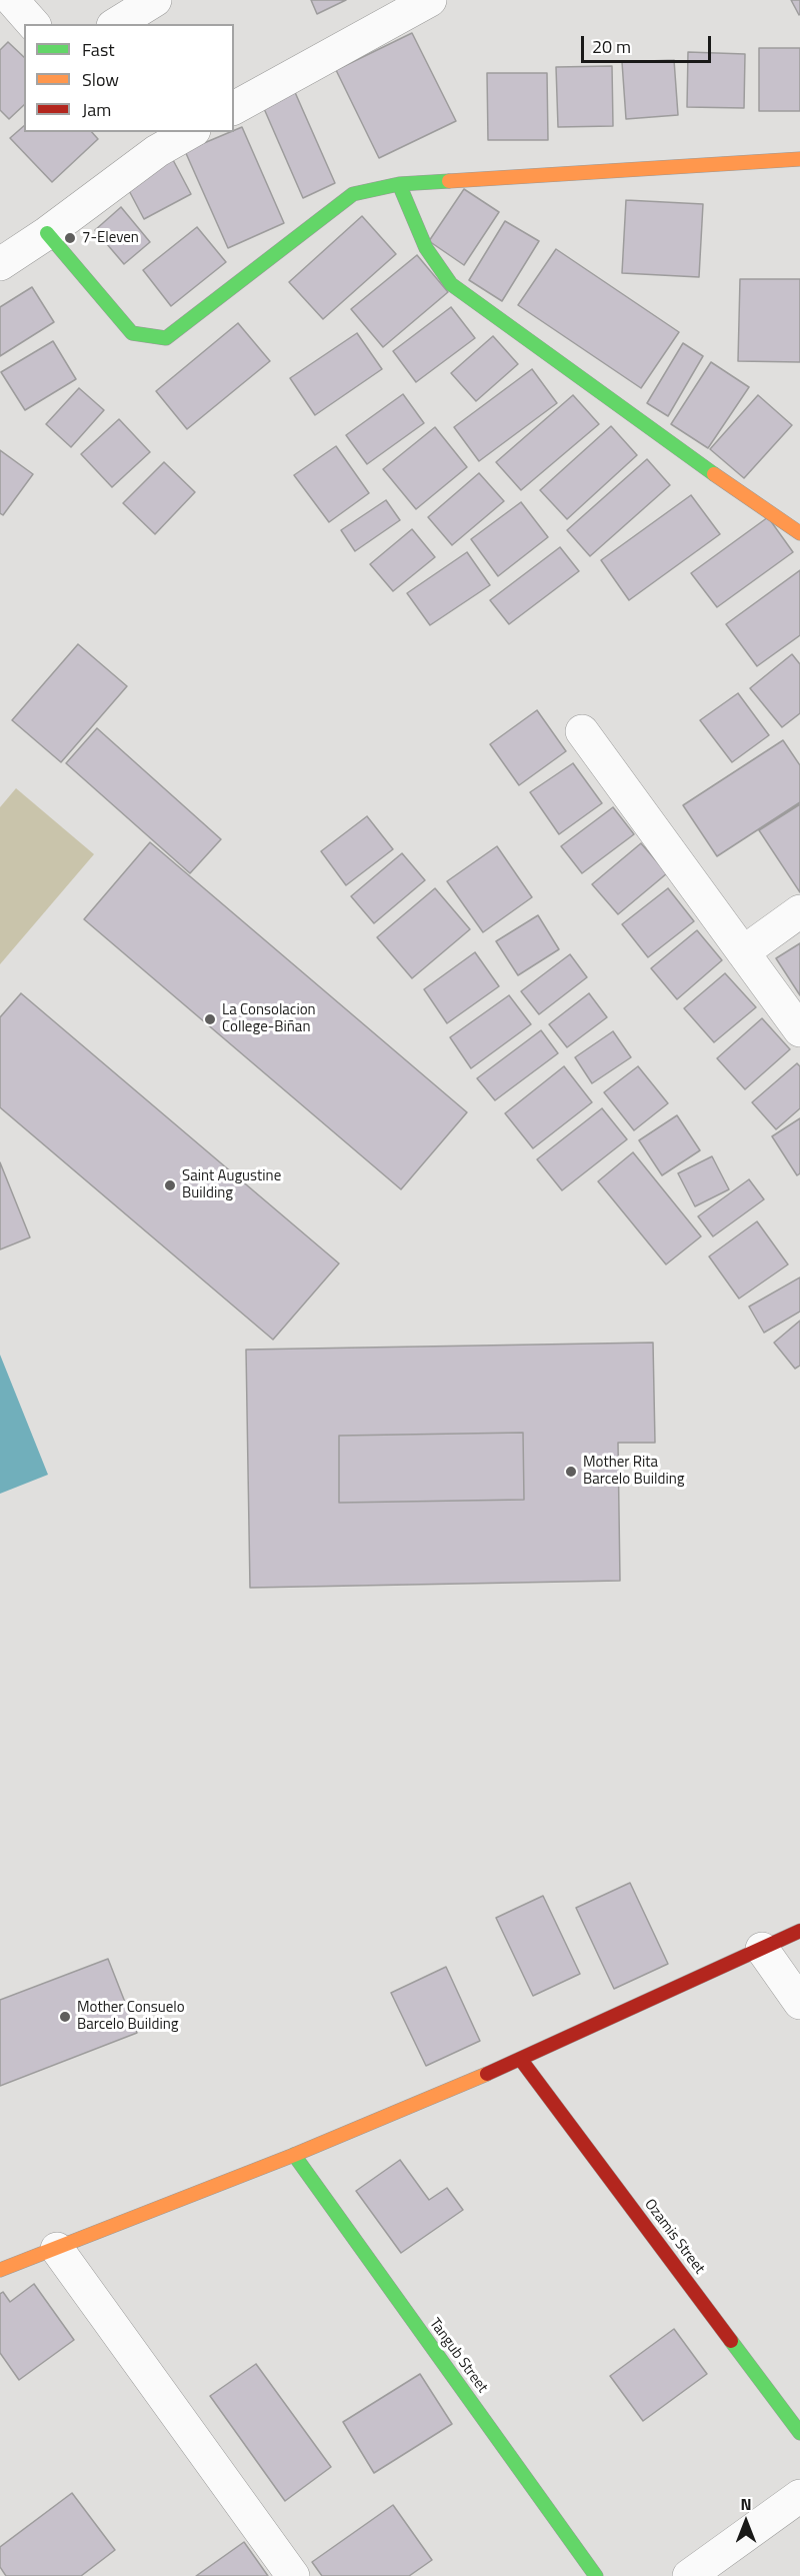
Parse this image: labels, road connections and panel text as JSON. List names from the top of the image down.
{
  "streets": {
    "street": ["Ozamis Street", "Tangub Street"]
  },
  "places": [
    "7-Eleven",
    "La Consolacion College-Biñan",
    "Saint Augustine Building",
    "Mother Rita Barcelo Building",
    "Mother Consuelo Barcelo Building"
  ],
  "legend": ["Fast", "Slow", "Jam"],
  "scale_bar": "20 m",
  "north": "top"
}
